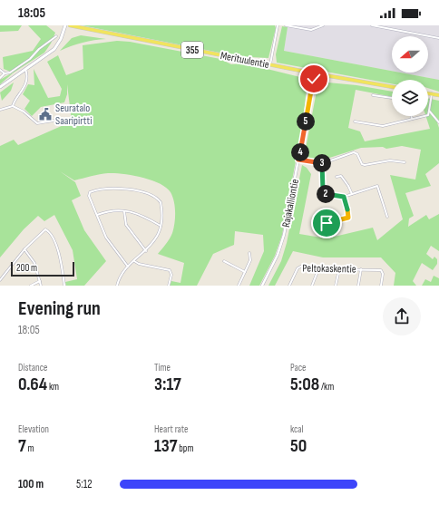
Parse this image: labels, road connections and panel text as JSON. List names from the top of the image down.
{
  "streets": {
    "main road": ["355", "Merituulentie"],
    "street": ["Rajakalliontie", "Peltokaskentie"]
  },
  "crossings": [
    ["Merituulentie", "Rajakalliontie"]
  ],
  "places": {
    "public building": ["Seuratalo Saaripirtti"]
  },
  "scale_bar": "200 m",
  "north": "left",
  "page": {
    "status": "18:05",
    "pins": [
      "5",
      "4",
      "3",
      "2"
    ],
    "scale": "200 m",
    "heading": ["Evening run", "18:05"],
    "stats": [
      ["Distance", "0.64 km"],
      ["Time", "3:17"],
      ["Pace", "5:08 /km"],
      ["Elevation", "7 m"],
      ["Heart rate", "137 bpm"],
      ["kcal", "50"]
    ],
    "list": [
      {
        "name": "100 m",
        "note": "5:12"
      }
    ]
  }
}
